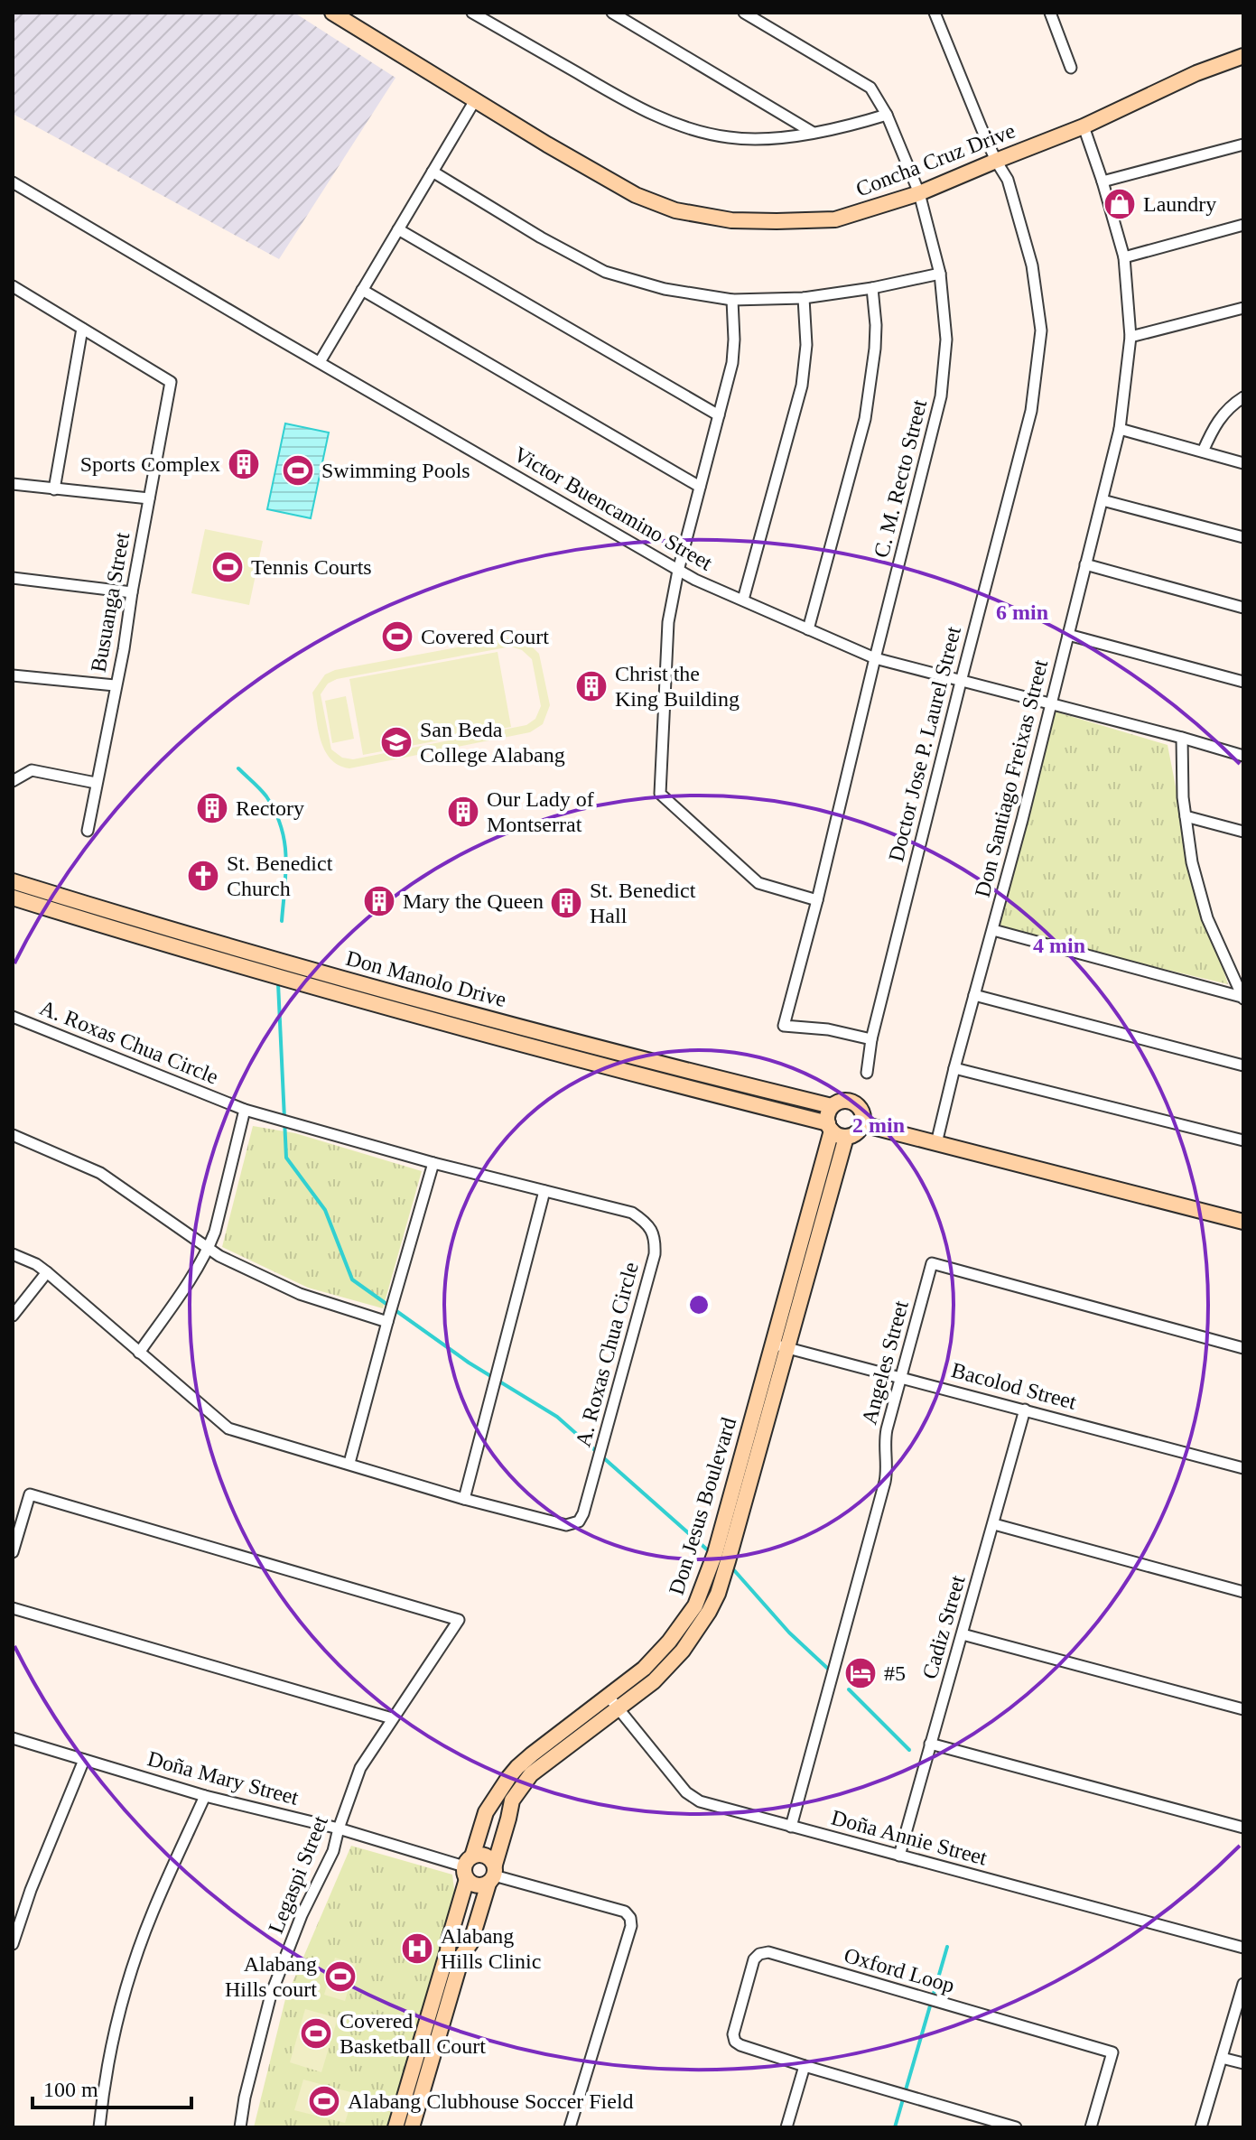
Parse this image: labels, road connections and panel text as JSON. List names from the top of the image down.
{
  "streets": {
    "street": [
      "Concha Cruz Drive",
      "C. M. Recto Street",
      "Victor Buencamino Street",
      "Busuanga Street",
      "Doctor Jose P. Laurel Street",
      "Don Santiago Freixas Street",
      "Don Manolo Drive",
      "A. Roxas Chua Circle",
      "Angeles Street",
      "Bacolod Street",
      "Don Jesus Boulevard",
      "Cadiz Street",
      "Doña Mary Street",
      "Doña Annie Street",
      "Legaspi Street",
      "Oxford Loop"
    ]
  },
  "crossings": [
    ["Concha Cruz Drive", "C. M. Recto Street"],
    ["Concha Cruz Drive", "Doctor Jose P. Laurel Street"],
    ["Concha Cruz Drive", "Don Santiago Freixas Street"],
    ["C. M. Recto Street", "Victor Buencamino Street"],
    ["C. M. Recto Street", "Doctor Jose P. Laurel Street"],
    ["Victor Buencamino Street", "Doctor Jose P. Laurel Street"],
    ["Victor Buencamino Street", "Don Santiago Freixas Street"],
    ["Don Manolo Drive", "Don Jesus Boulevard"],
    ["Angeles Street", "Bacolod Street"],
    ["Angeles Street", "Doña Annie Street"],
    ["Bacolod Street", "Don Jesus Boulevard"],
    ["Bacolod Street", "Cadiz Street"],
    ["Don Jesus Boulevard", "Doña Mary Street"],
    ["Don Jesus Boulevard", "Doña Annie Street"],
    ["Cadiz Street", "Doña Annie Street"],
    ["Doña Mary Street", "Legaspi Street"]
  ],
  "places": {
    "shop": ["Laundry"],
    "building": [
      "Sports Complex",
      "Christ the King Building",
      "Rectory",
      "Our Lady of Montserrat",
      "Mary the Queen",
      "St. Benedict Hall"
    ],
    "sports": [
      "Swimming Pools",
      "Tennis Courts",
      "Covered Court",
      "Alabang Hills court",
      "Covered Basketball Court",
      "Alabang Clubhouse Soccer Field"
    ],
    "school or university": ["San Beda College Alabang"],
    "church": ["St. Benedict Church"],
    "hotel": ["#5"],
    "hospital": ["Alabang Hills Clinic"]
  },
  "scale_bar": "100 m",
  "rings": ["6 min", "4 min", "2 min"]
}
